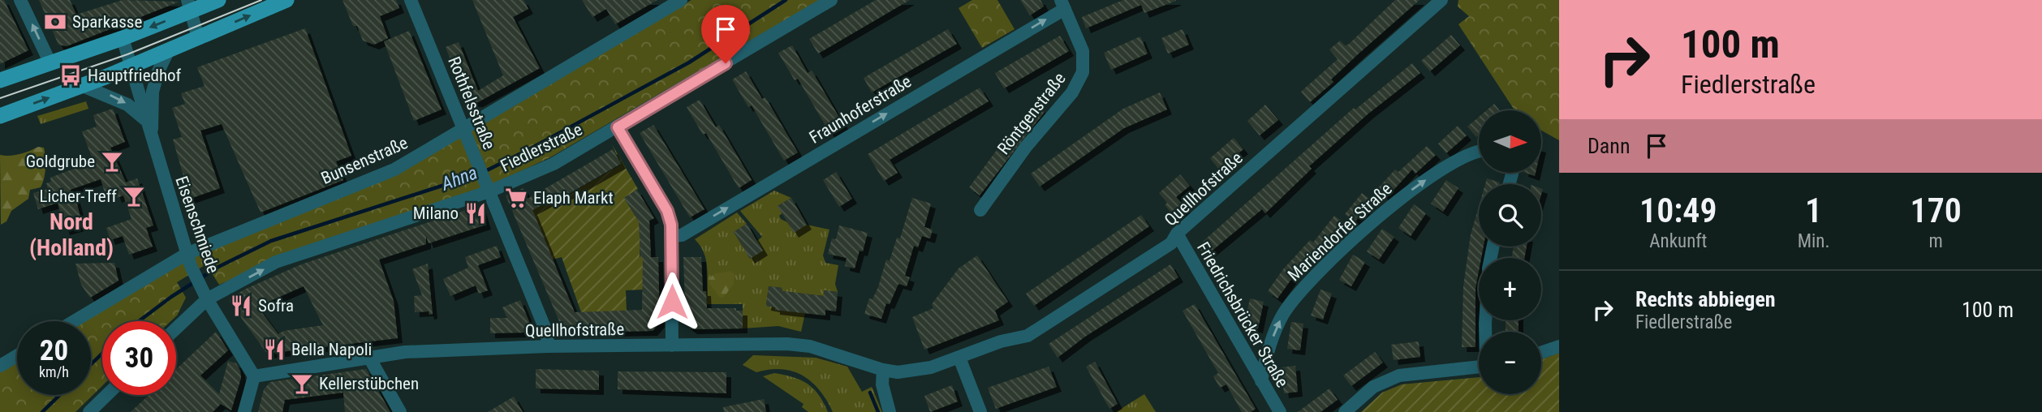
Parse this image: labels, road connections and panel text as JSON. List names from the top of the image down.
{
  "streets": {
    "street": [
      "Rothfelsstraße",
      "Fraunhoferstraße",
      "Röntgenstraße",
      "Fiedlerstraße",
      "Bunsenstraße",
      "Quellhofstraße",
      "Eisenschmiede",
      "Mariendorfer Straße",
      "Friedrichsbrücker Straße"
    ]
  },
  "crossings": [
    ["Rothfelsstraße", "Fiedlerstraße"],
    ["Rothfelsstraße", "Bunsenstraße"],
    ["Rothfelsstraße", "Quellhofstraße"],
    ["Fraunhoferstraße", "Röntgenstraße"],
    ["Fiedlerstraße", "Eisenschmiede"],
    ["Bunsenstraße", "Eisenschmiede"],
    ["Quellhofstraße", "Eisenschmiede"],
    ["Quellhofstraße", "Friedrichsbrücker Straße"],
    ["Mariendorfer Straße", "Friedrichsbrücker Straße"]
  ],
  "one_way": ["Fraunhoferstraße", "Fiedlerstraße", "Mariendorfer Straße"],
  "districts": ["Nord (Holland)"],
  "water": ["Ahna"],
  "places": {
    "bank": ["Sparkasse"],
    "bus stop": ["Hauptfriedhof"],
    "bar": ["Goldgrube", "Licher-Treff", "Kellerstübchen"],
    "supermarket": ["Elaph Markt"],
    "restaurant": ["Milano", "Sofra", "Bella Napoli"]
  },
  "north": "right",
  "page": {
    "turn": ["100 m", "Fiedlerstraße"],
    "map_buttons": ["+", "−"],
    "then": "Dann",
    "eta": [
      "10:49",
      "Ankunft",
      "1",
      "Min.",
      "170",
      "m"
    ],
    "list": [
      {
        "name": "Rechts abbiegen",
        "note": "Fiedlerstraße",
        "value": "100 m"
      }
    ],
    "speed": "20 km/h",
    "limit": "30"
  }
}
